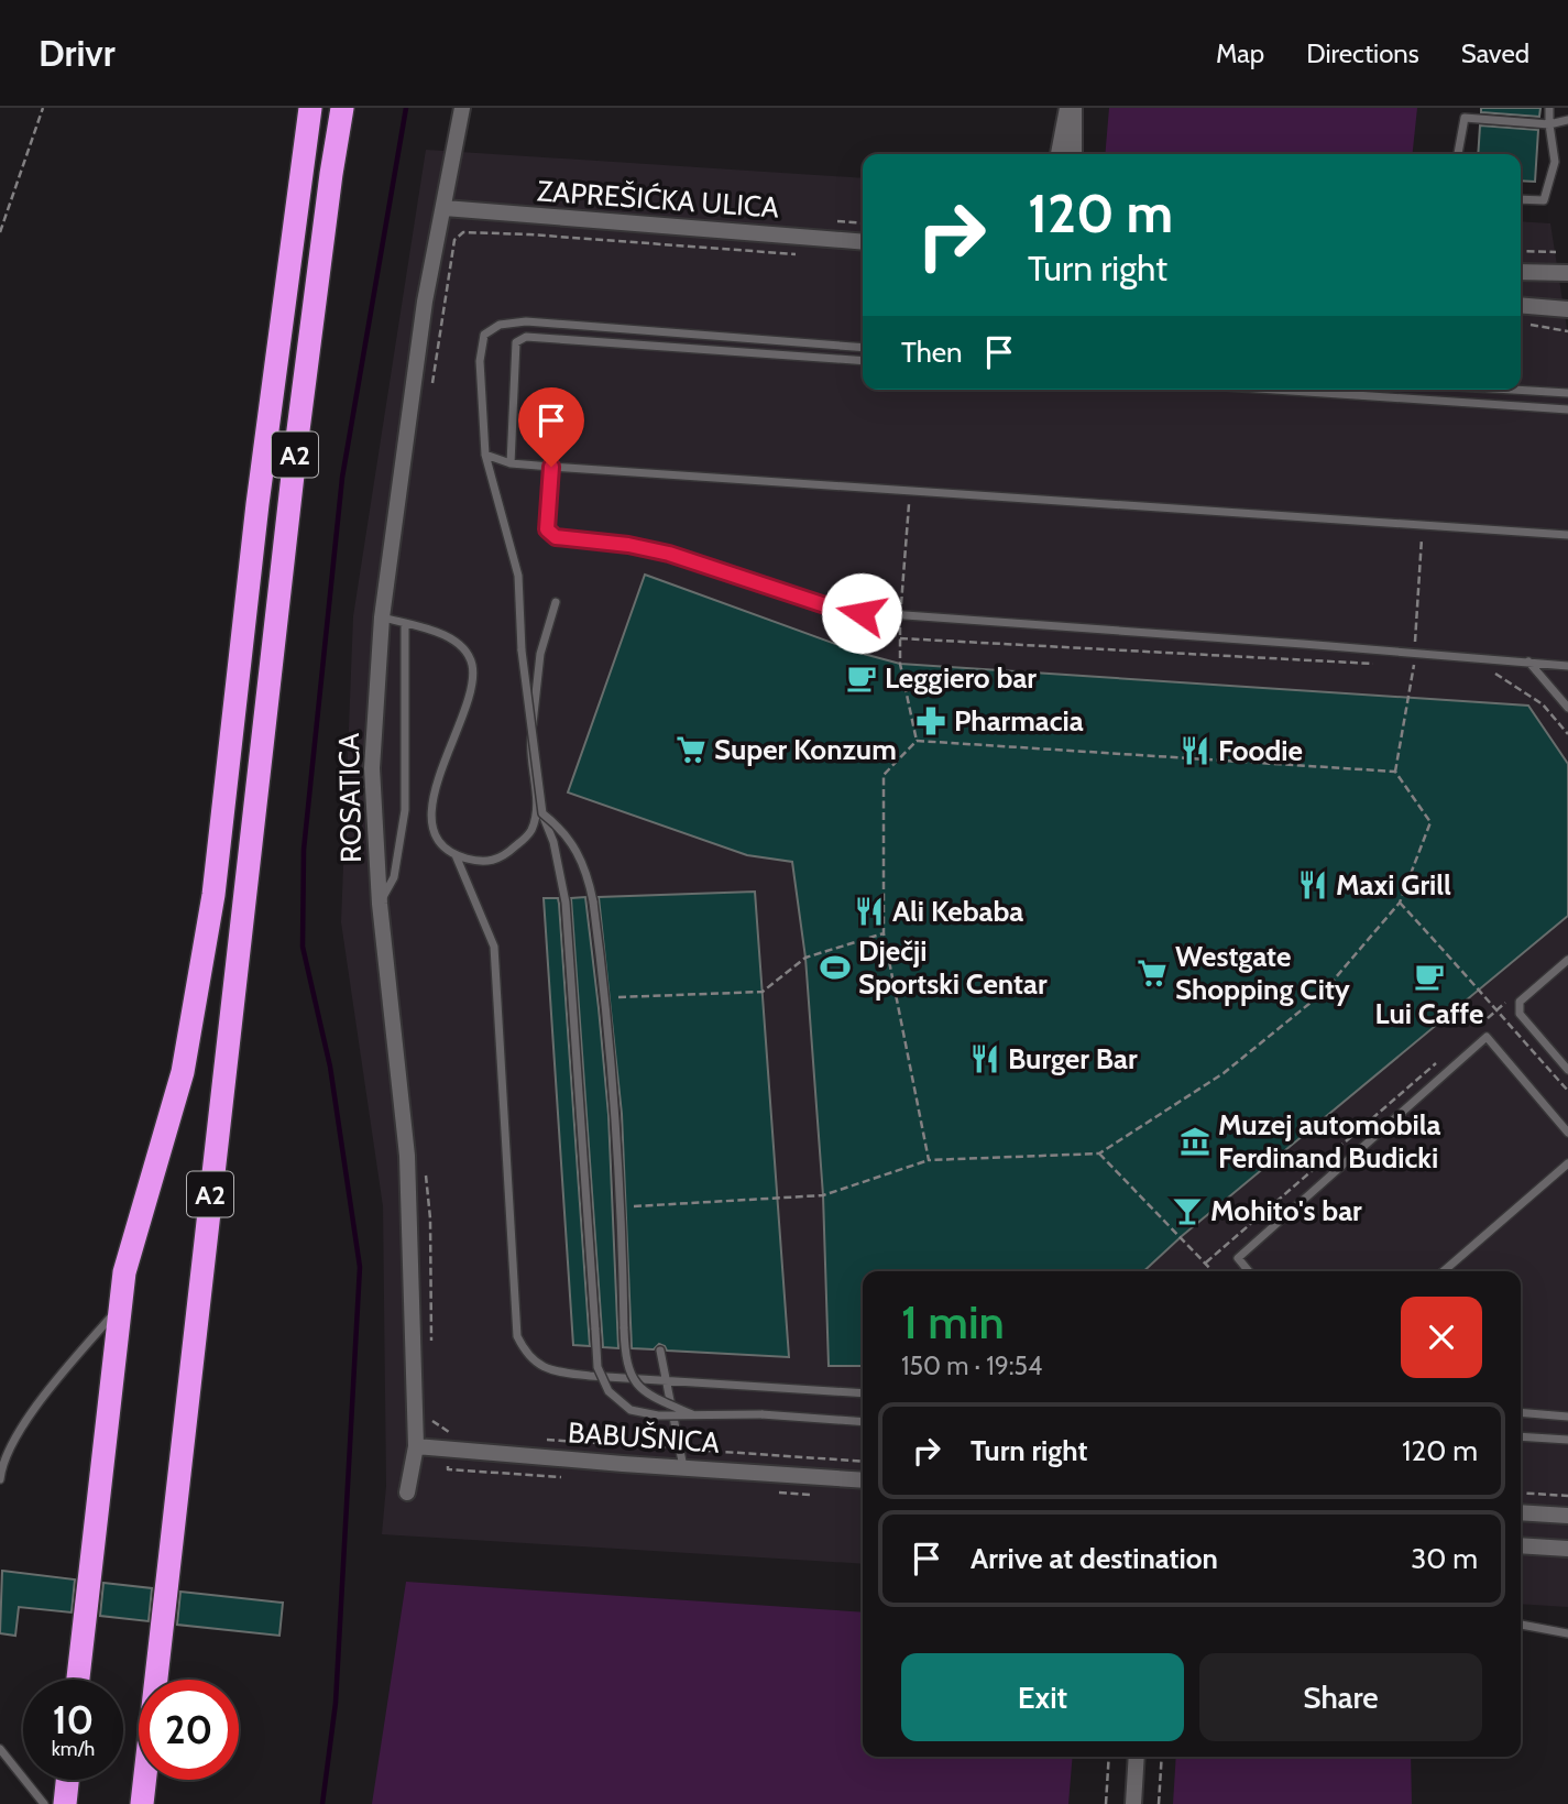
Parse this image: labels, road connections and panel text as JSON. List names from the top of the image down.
{
  "streets": {
    "highway": ["A2"],
    "street": ["ZAPREŠIĆKA ULICA", "ROSATICA", "BABUŠNICA"]
  },
  "crossings": [
    ["ZAPREŠIĆKA ULICA", "ROSATICA"],
    ["ROSATICA", "BABUŠNICA"]
  ],
  "places": {
    "cafe": ["Leggiero bar", "Lui Caffe"],
    "pharmacy": ["Pharmacia"],
    "supermarket": ["Super Konzum", "Westgate Shopping City"],
    "restaurant": [
      "Foodie",
      "Maxi Grill",
      "Ali Kebaba",
      "Burger Bar"
    ],
    "sports": ["Dječji Sportski Centar"],
    "museum": ["Muzej automobila Ferdinand Budicki"],
    "bar": ["Mohito's bar"]
  },
  "page": {
    "header": "Drivr",
    "nav": ["Map", "Directions", "Saved"],
    "turn": ["120 m", "Turn right"],
    "then": "Then",
    "heading": ["1 min", "150 m · 19:54"],
    "list": [
      {
        "name": "Turn right",
        "value": "120 m"
      },
      {
        "name": "Arrive at destination",
        "value": "30 m"
      }
    ],
    "buttons": ["Exit", "Share"],
    "speed": "10 km/h",
    "limit": "20"
  }
}
